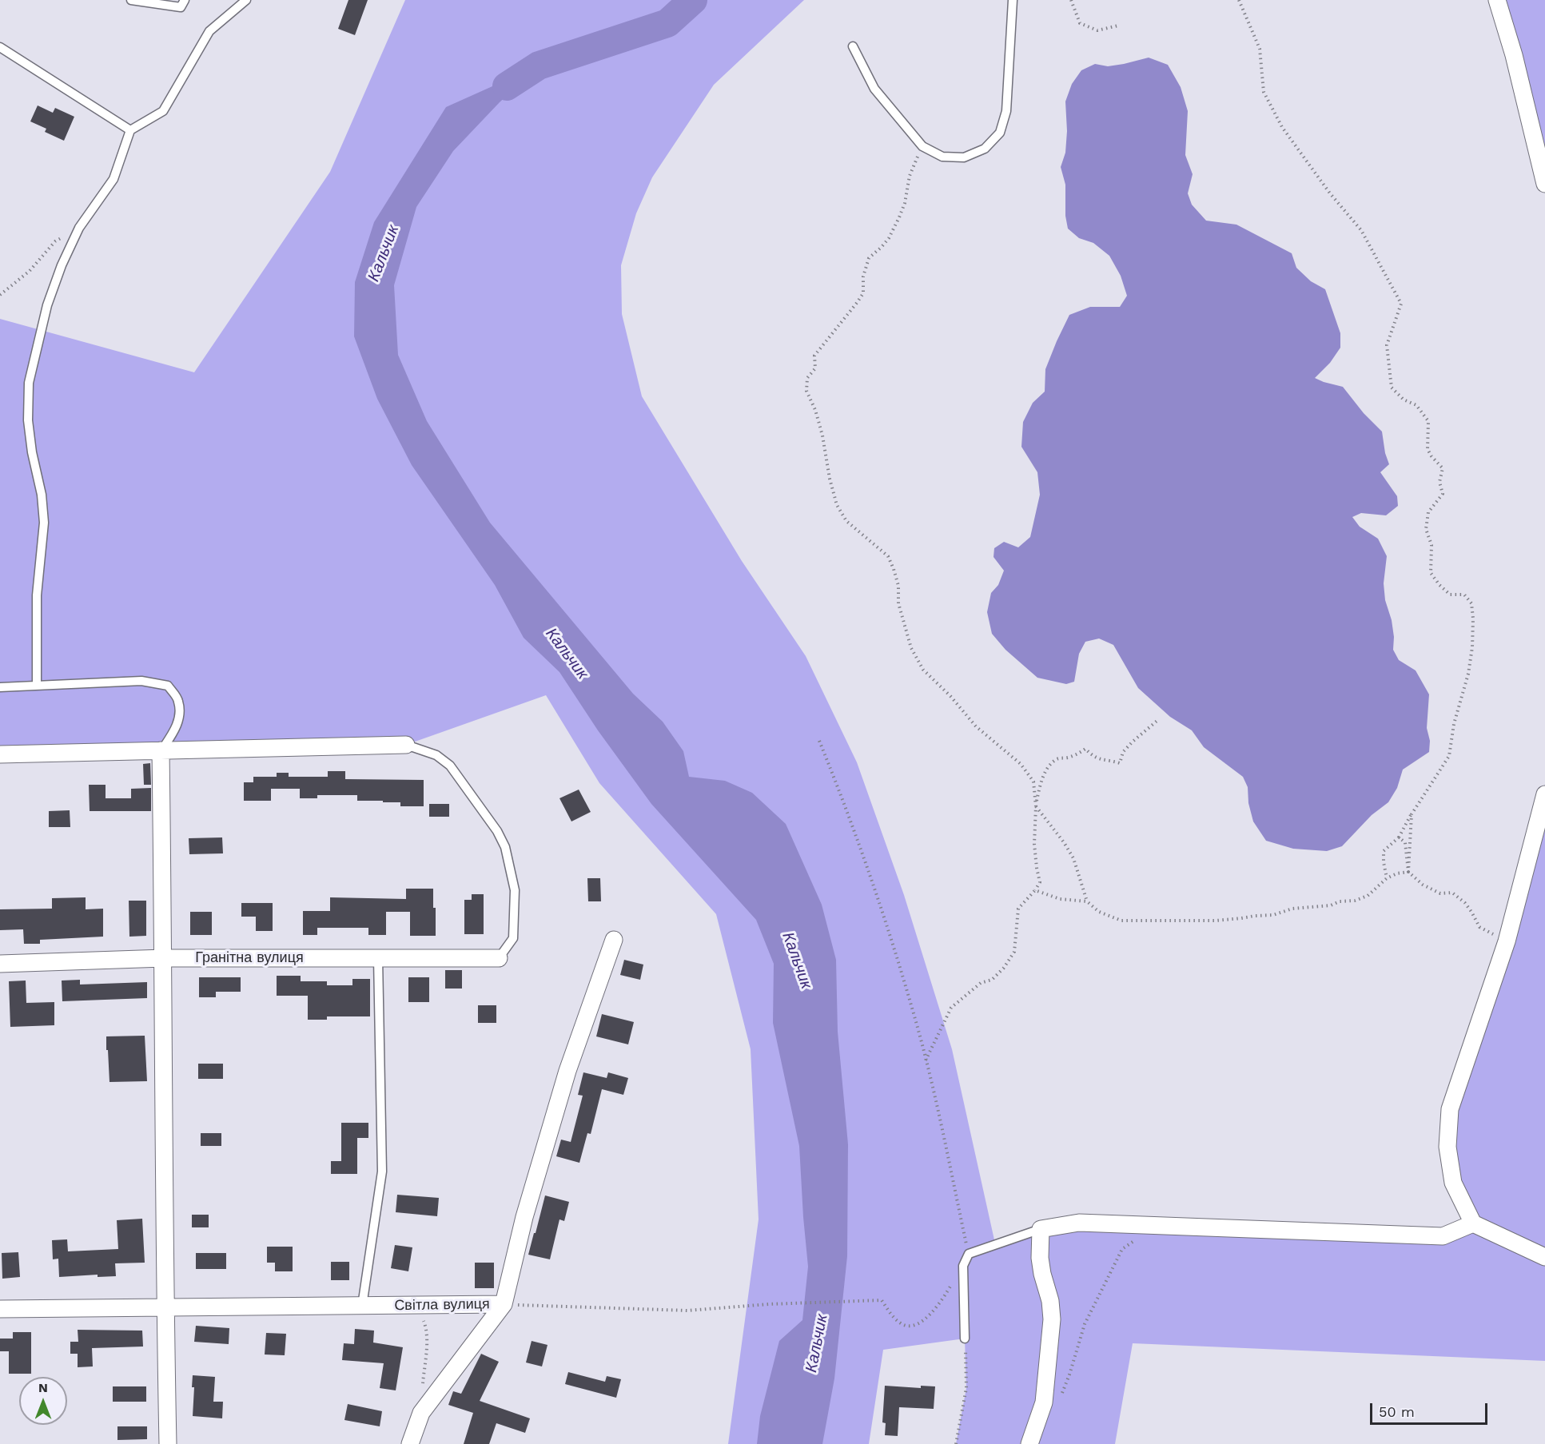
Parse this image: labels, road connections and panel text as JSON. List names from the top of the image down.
{
  "streets": {
    "street": ["Гранітна вулиця", "Світла вулиця"]
  },
  "water": ["Кальчик"],
  "scale_bar": "50 m",
  "north": "top"
}
